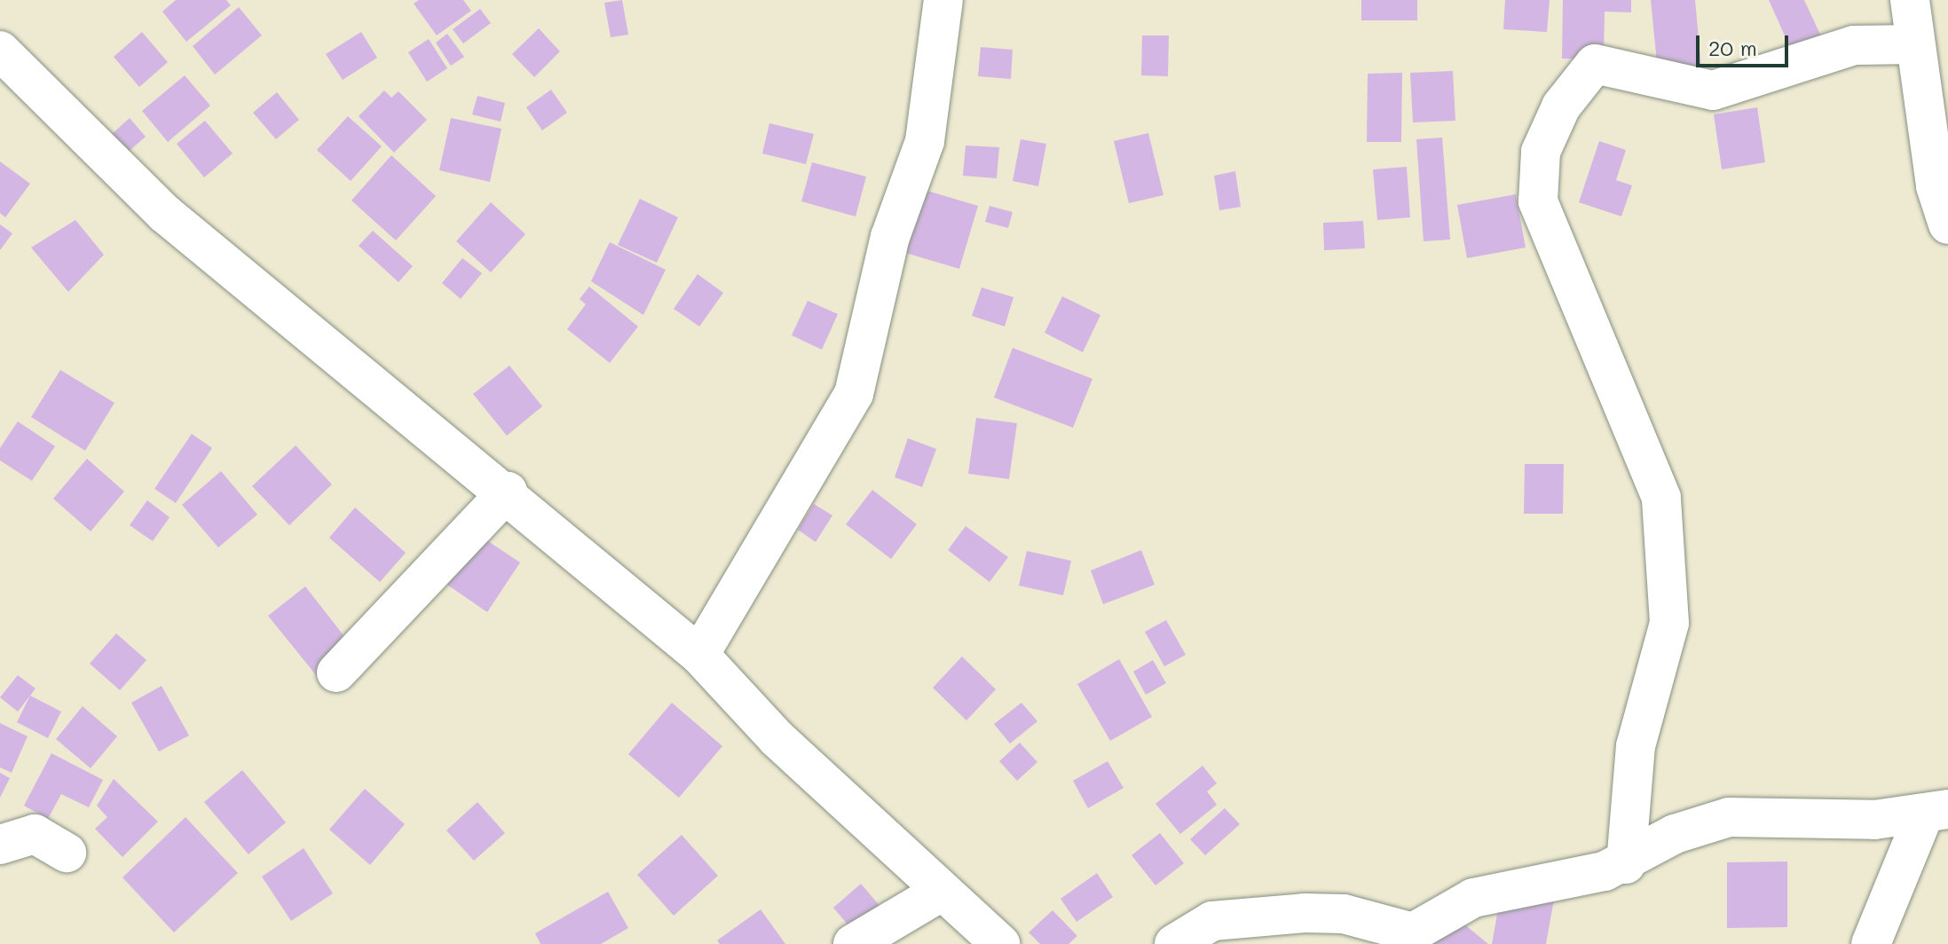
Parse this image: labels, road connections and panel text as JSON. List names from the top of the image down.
{
  "scale_bar": "20 m"
}
